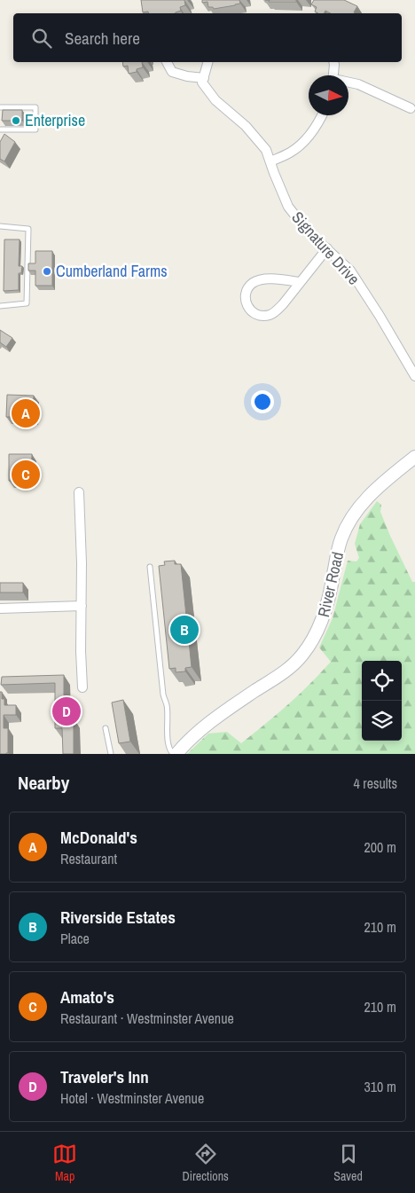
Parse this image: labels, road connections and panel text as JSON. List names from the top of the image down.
{
  "streets": {
    "street": ["Signature Drive", "River Road"]
  },
  "places": ["Enterprise", "Cumberland Farms"],
  "north": "right",
  "page": {
    "search": "Search here",
    "pins": [
      "A",
      "C",
      "B",
      "D"
    ],
    "heading": ["Nearby", "4 results"],
    "list": [
      {
        "mark": "A",
        "name": "McDonald's",
        "note": "Restaurant",
        "value": "200 m"
      },
      {
        "mark": "B",
        "name": "Riverside Estates",
        "note": "Place",
        "value": "210 m"
      },
      {
        "mark": "C",
        "name": "Amato's",
        "note": "Restaurant · Westminster Avenue",
        "value": "210 m"
      },
      {
        "mark": "D",
        "name": "Traveler's Inn",
        "note": "Hotel · Westminster Avenue",
        "value": "310 m"
      }
    ],
    "nav": ["Map", "Directions", "Saved"]
  }
}
